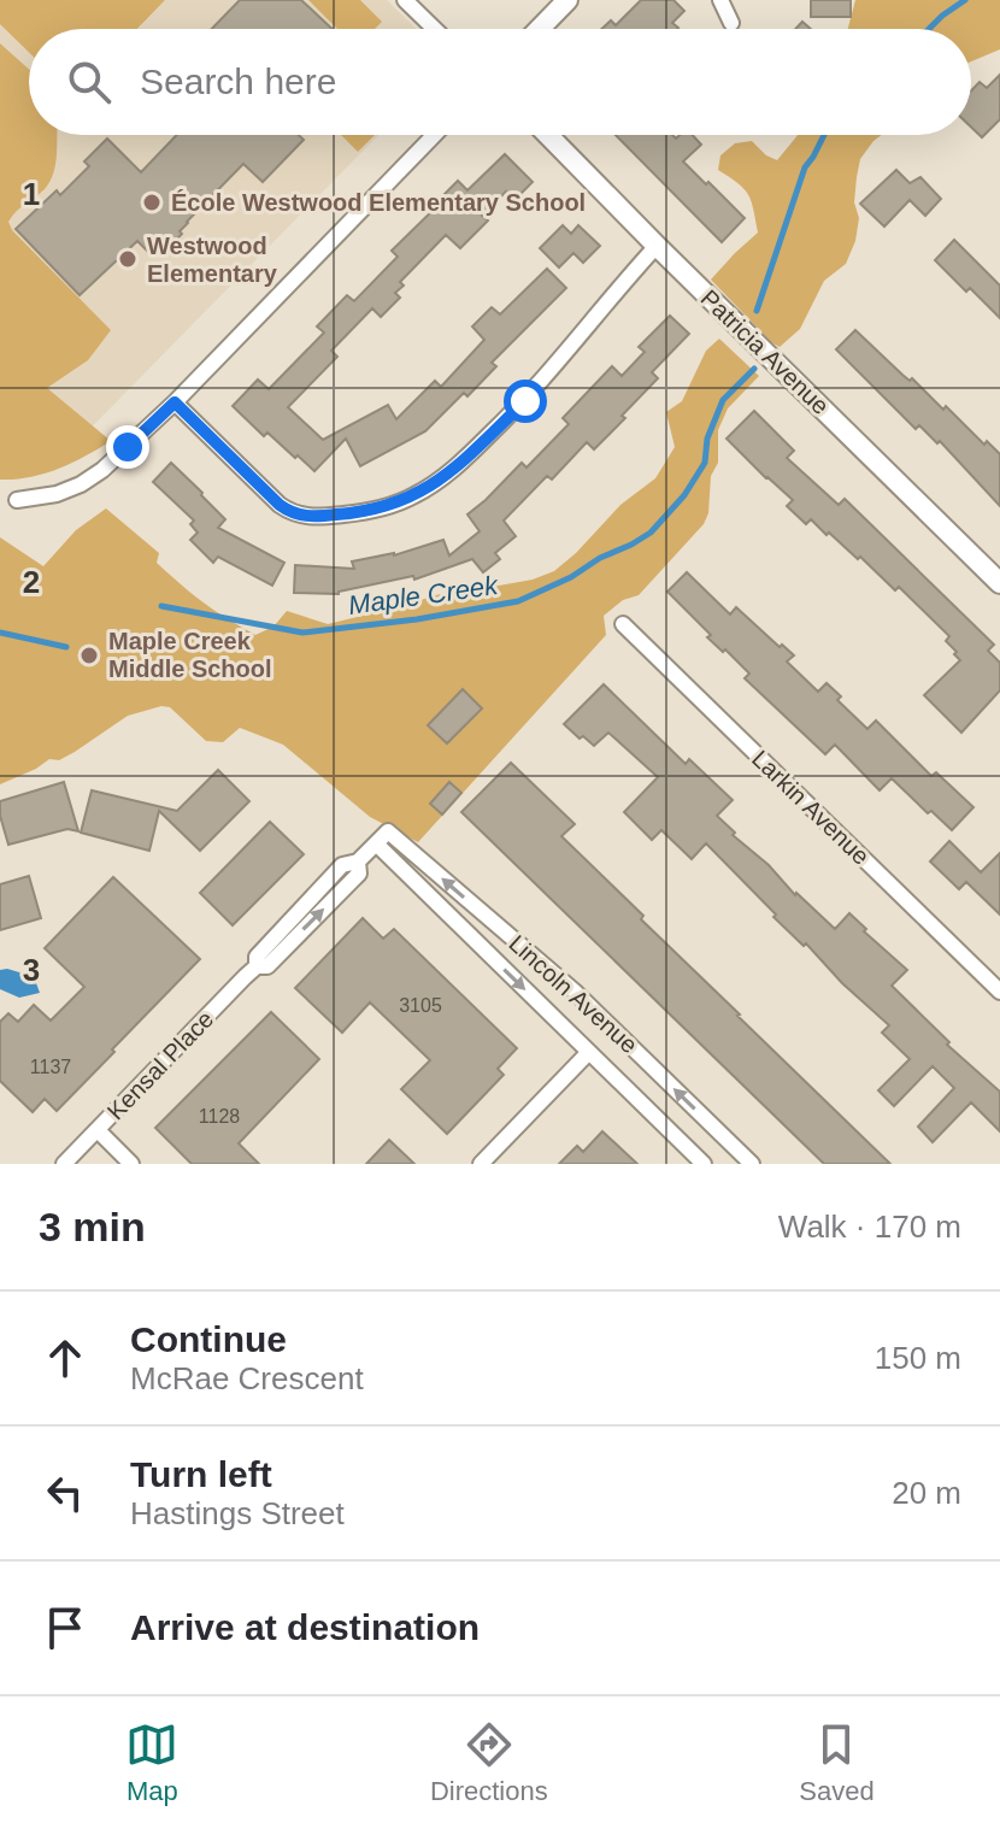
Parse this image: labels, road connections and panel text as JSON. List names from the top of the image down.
{
  "streets": {
    "street": [
      "Patricia Avenue",
      "Larkin Avenue",
      "Lincoln Avenue",
      "Kensal Place"
    ]
  },
  "crossings": [
    ["Lincoln Avenue", "Kensal Place"]
  ],
  "water": ["Maple Creek"],
  "places": ["École Westwood Elementary School", "Westwood Elementary", "Maple Creek Middle School"],
  "house_numbers": ["3105", "1137", "1128"],
  "page": {
    "search": "Search here",
    "heading": ["3 min", "Walk · 170 m"],
    "list": [
      ["Continue", "McRae Crescent", "150 m"],
      ["Turn left", "Hastings Street", "20 m"],
      "Arrive at destination"
    ],
    "nav": ["Map", "Directions", "Saved"]
  },
  "grid": {
    "rows": ["1", "2", "3"]
  }
}
